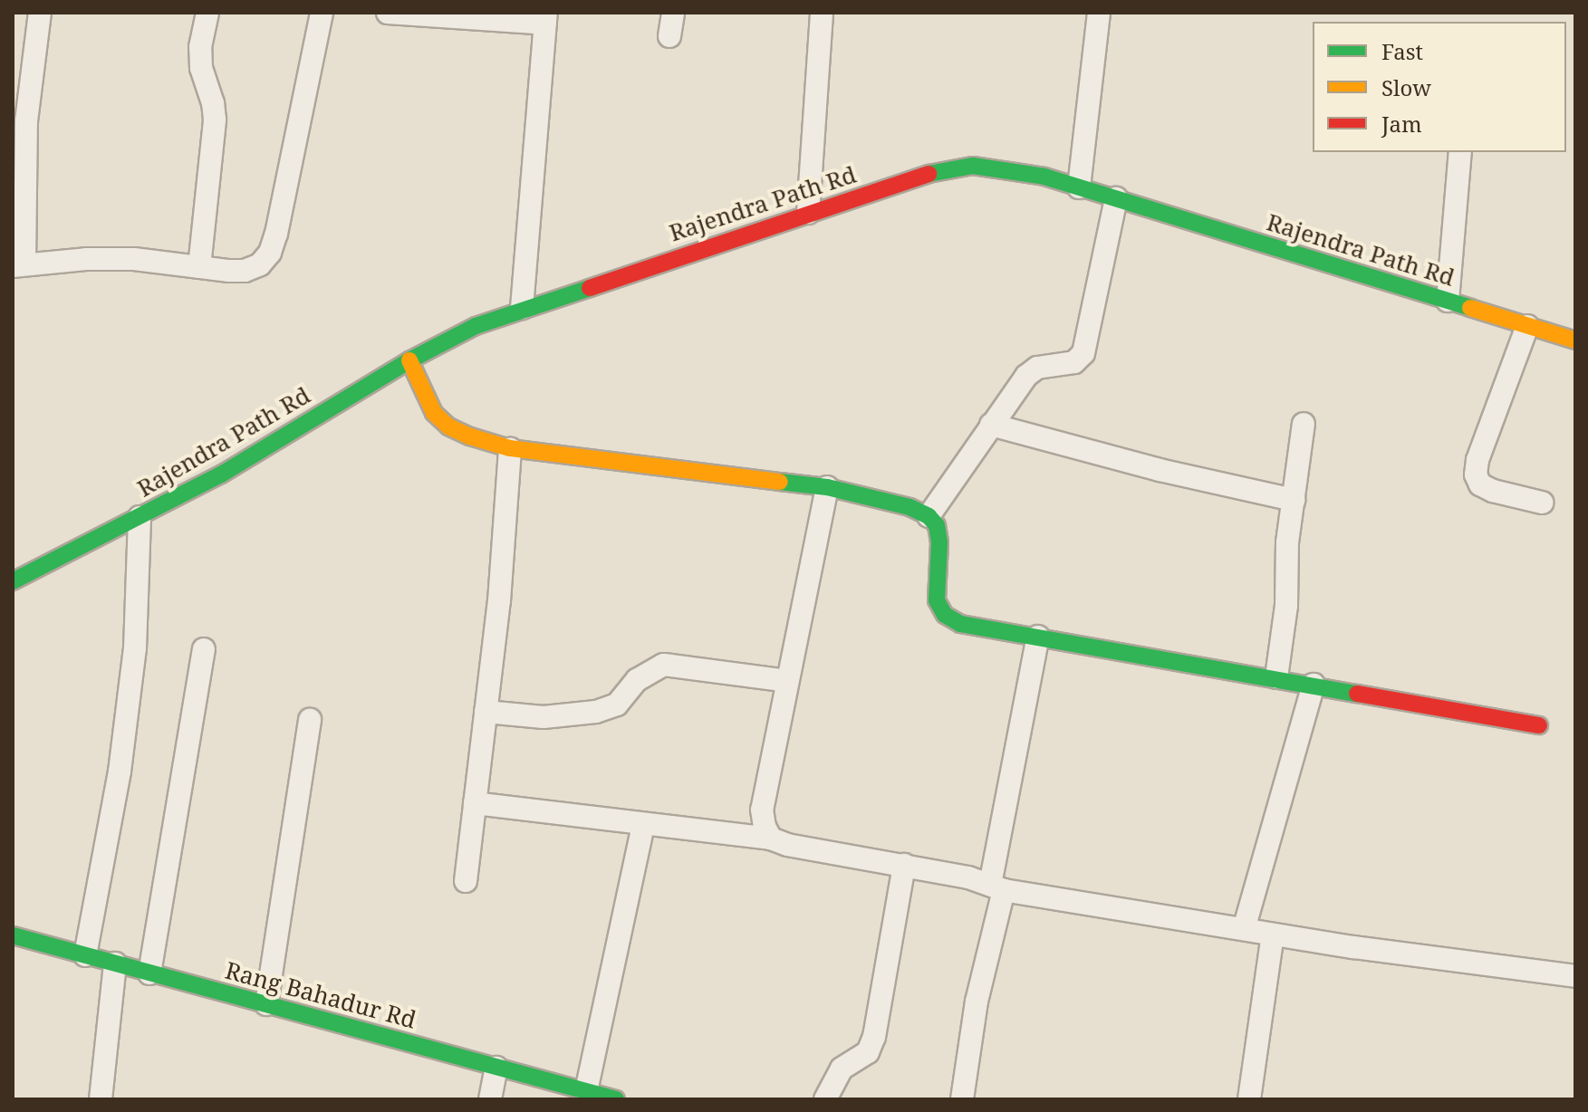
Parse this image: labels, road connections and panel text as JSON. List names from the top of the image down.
{
  "streets": {
    "street": ["Rajendra Path Rd", "Rang Bahadur Rd"]
  },
  "legend": ["Fast", "Slow", "Jam"]
}
